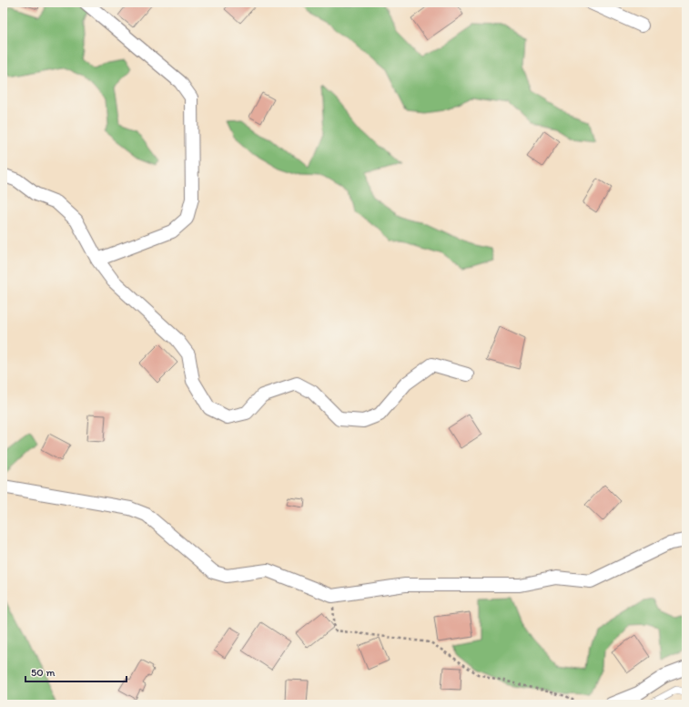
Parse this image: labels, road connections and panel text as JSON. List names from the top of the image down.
{
  "scale_bar": "50 m"
}
